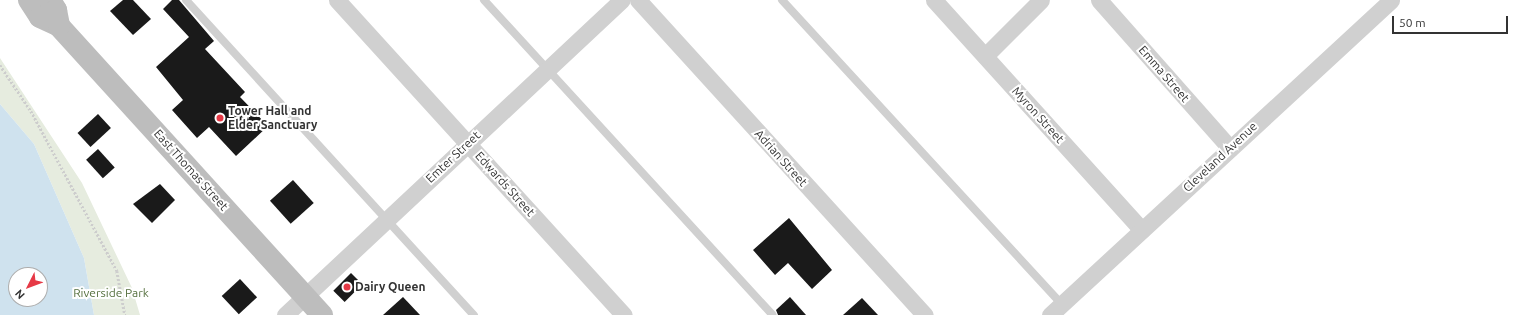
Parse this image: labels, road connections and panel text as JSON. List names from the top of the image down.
{
  "streets": {
    "main road": ["East Thomas Street"],
    "street": [
      "Emma Street",
      "Myron Street",
      "Emter Street",
      "Cleveland Avenue",
      "Adrian Street",
      "Edwards Street"
    ]
  },
  "crossings": [
    ["Emma Street", "Cleveland Avenue"],
    ["Myron Street", "Cleveland Avenue"],
    ["Emter Street", "East Thomas Street"],
    ["Emter Street", "Edwards Street"]
  ],
  "parks": ["Riverside Park"],
  "places": ["Tower Hall and Elder Sanctuary", "Dairy Queen"],
  "scale_bar": "50 m",
  "north": "bottom left"
}
